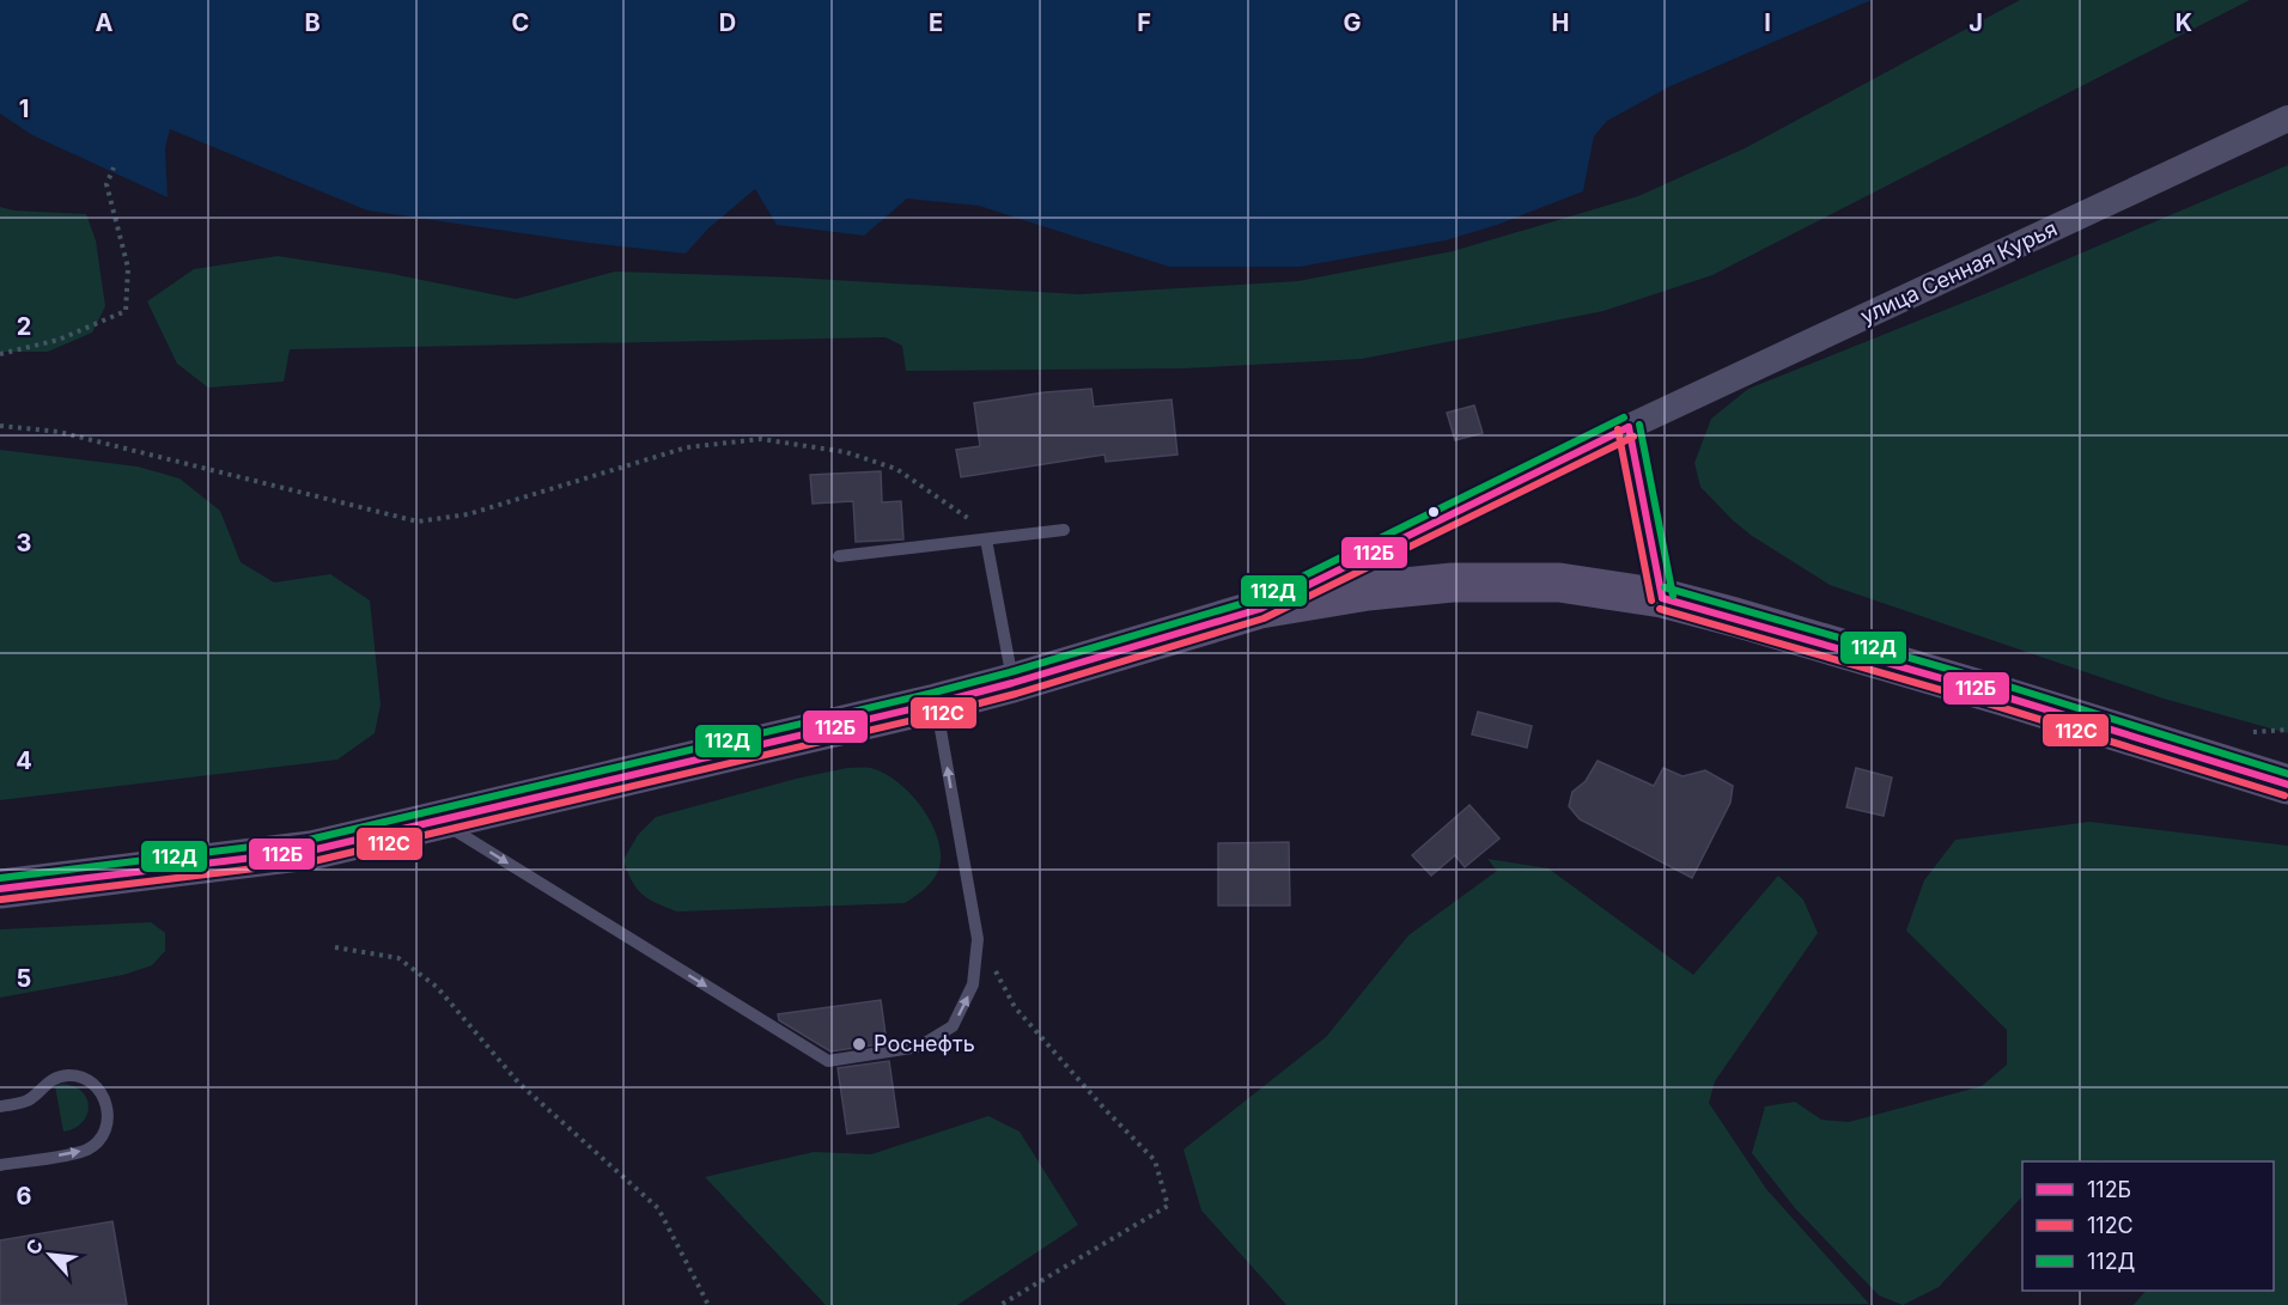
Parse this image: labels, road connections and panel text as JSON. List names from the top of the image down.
{
  "streets": {
    "street": ["улица Сенная Курья"]
  },
  "places": ["Роснефть"],
  "lines": ["transit line 112Д", "transit line 112Б", "transit line 112С"],
  "legend": ["112Б", "112С", "112Д"],
  "north": "top left",
  "grid": {
    "columns": [
      "A",
      "B",
      "C",
      "D",
      "E",
      "F",
      "G",
      "H",
      "I",
      "J",
      "K"
    ],
    "rows": [
      "1",
      "2",
      "3",
      "4",
      "5",
      "6"
    ]
  }
}
